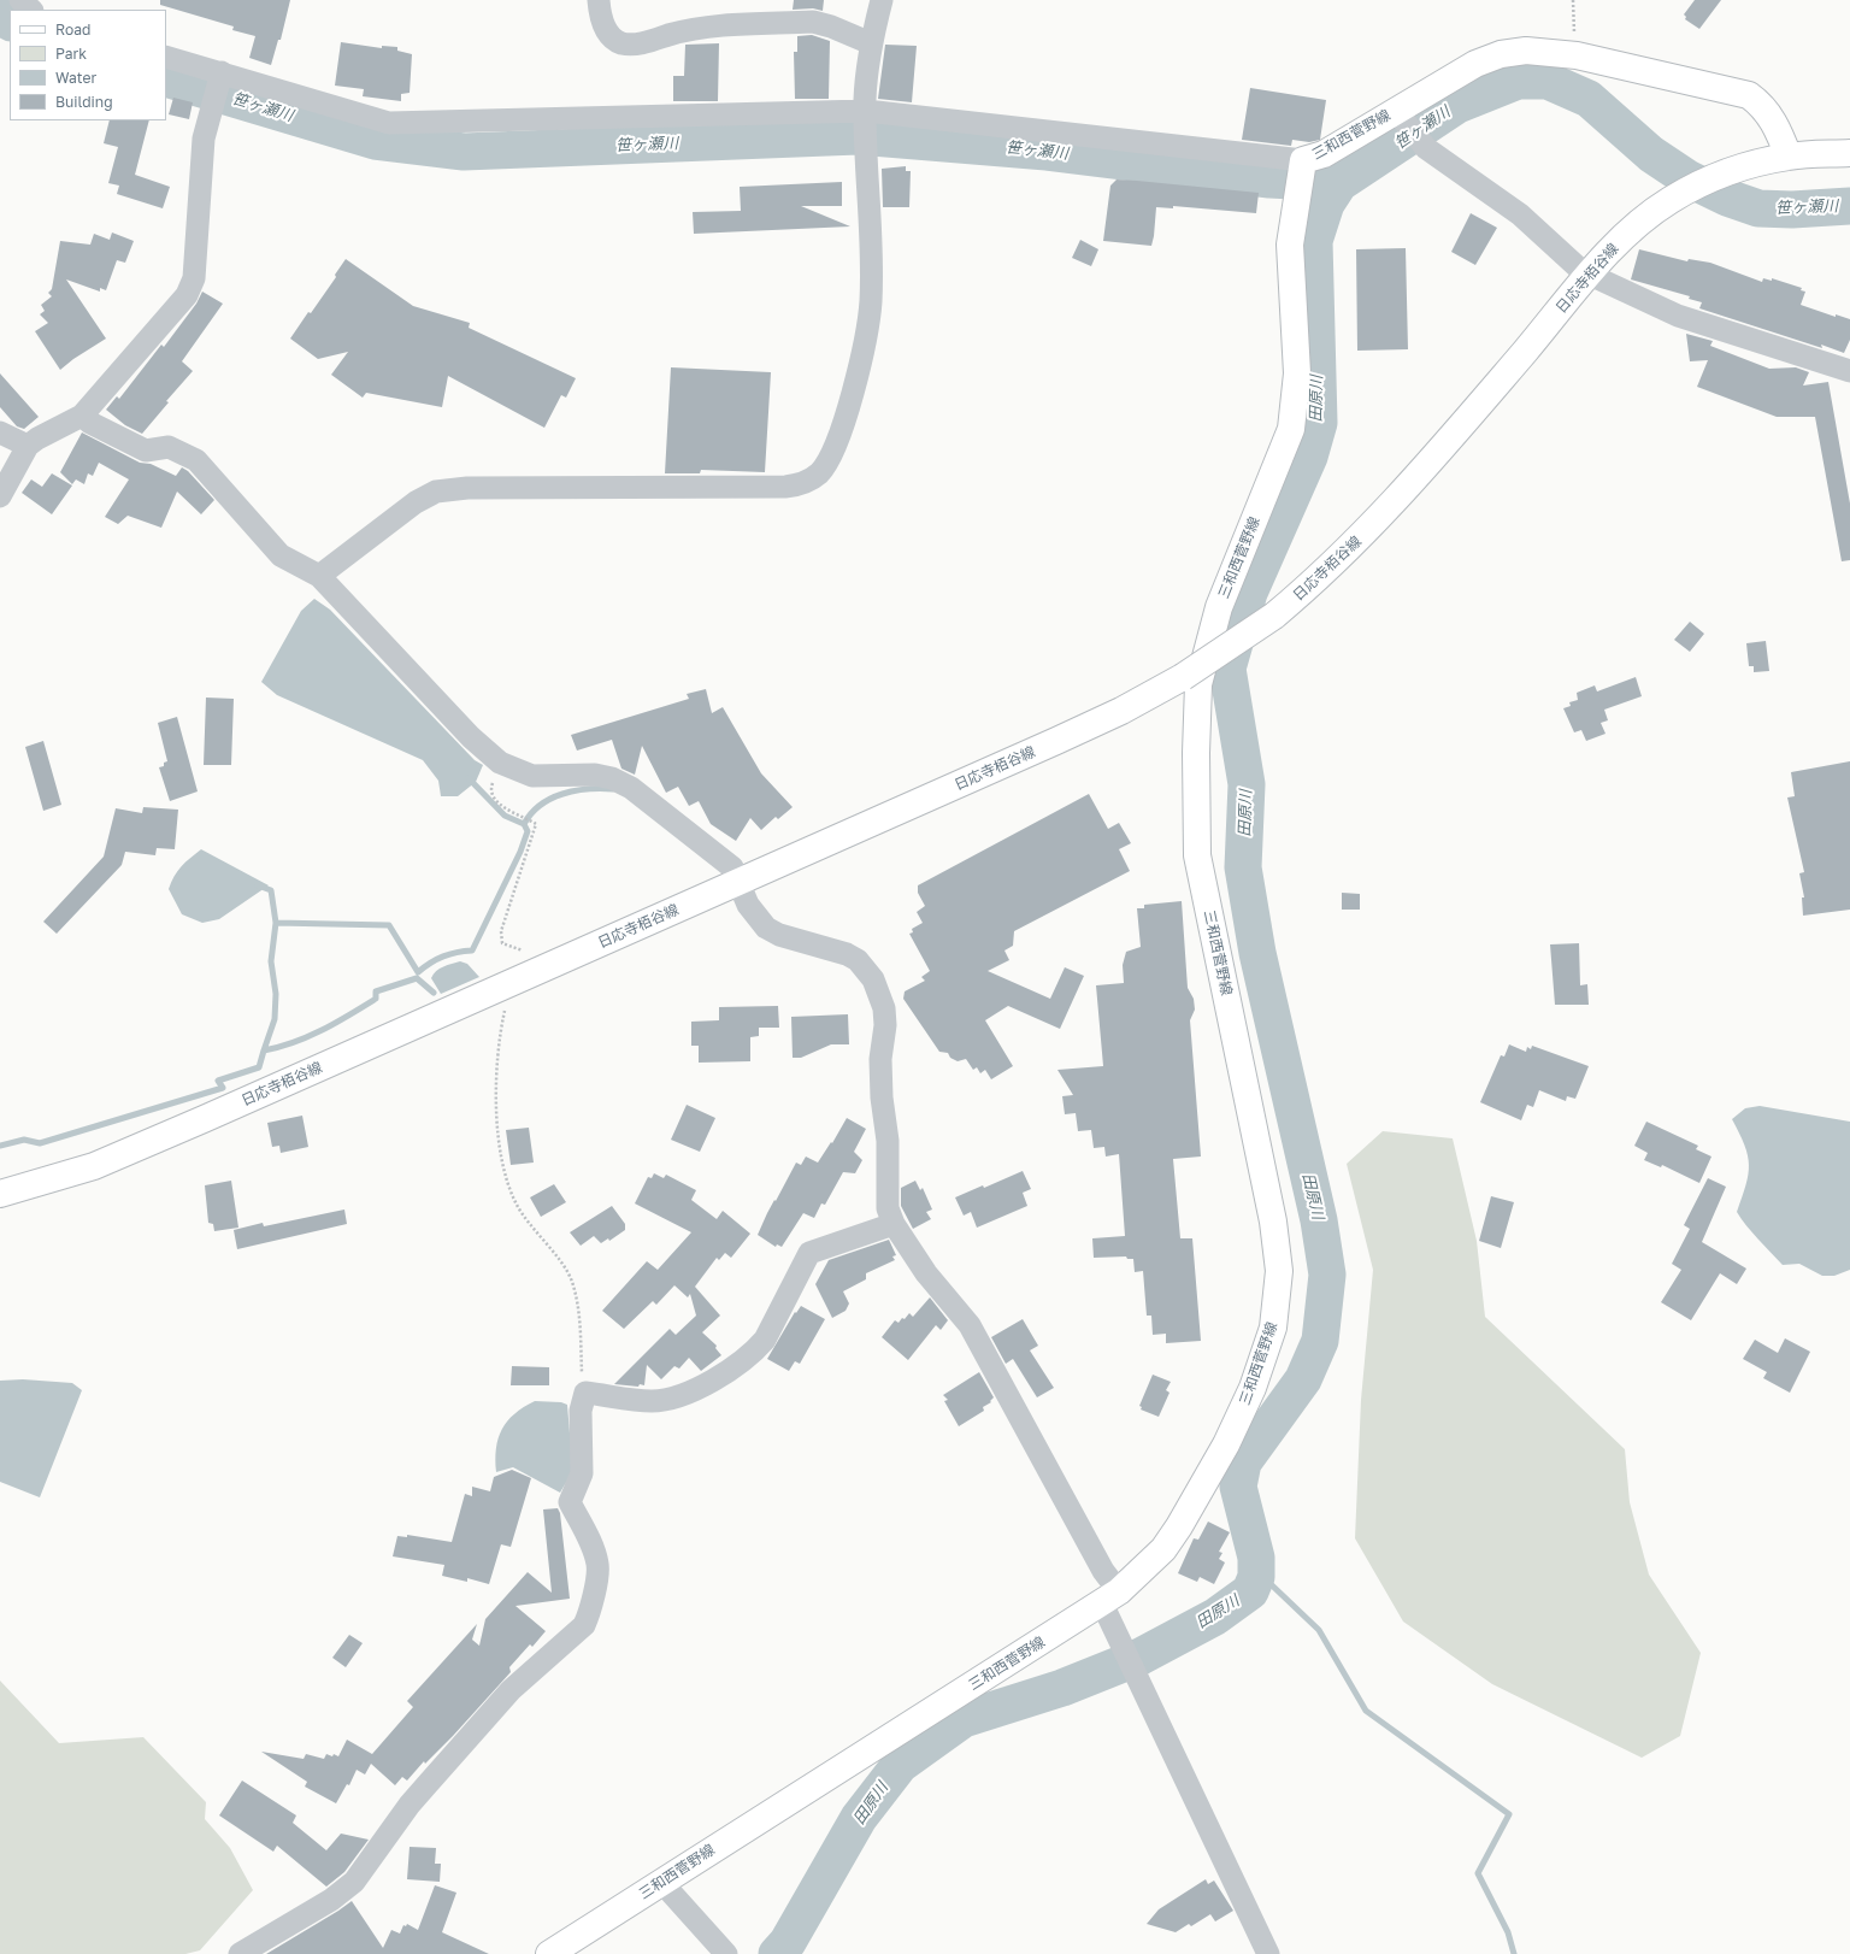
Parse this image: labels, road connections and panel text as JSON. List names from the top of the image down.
{
  "streets": {
    "main road": ["三和西菅野線", "日応寺栢谷線"]
  },
  "crossings": [
    ["三和西菅野線", "日応寺栢谷線"]
  ],
  "water": ["笹ヶ瀬川", "田原川"],
  "legend": [
    "Road",
    "Park",
    "Water",
    "Building"
  ]
}
